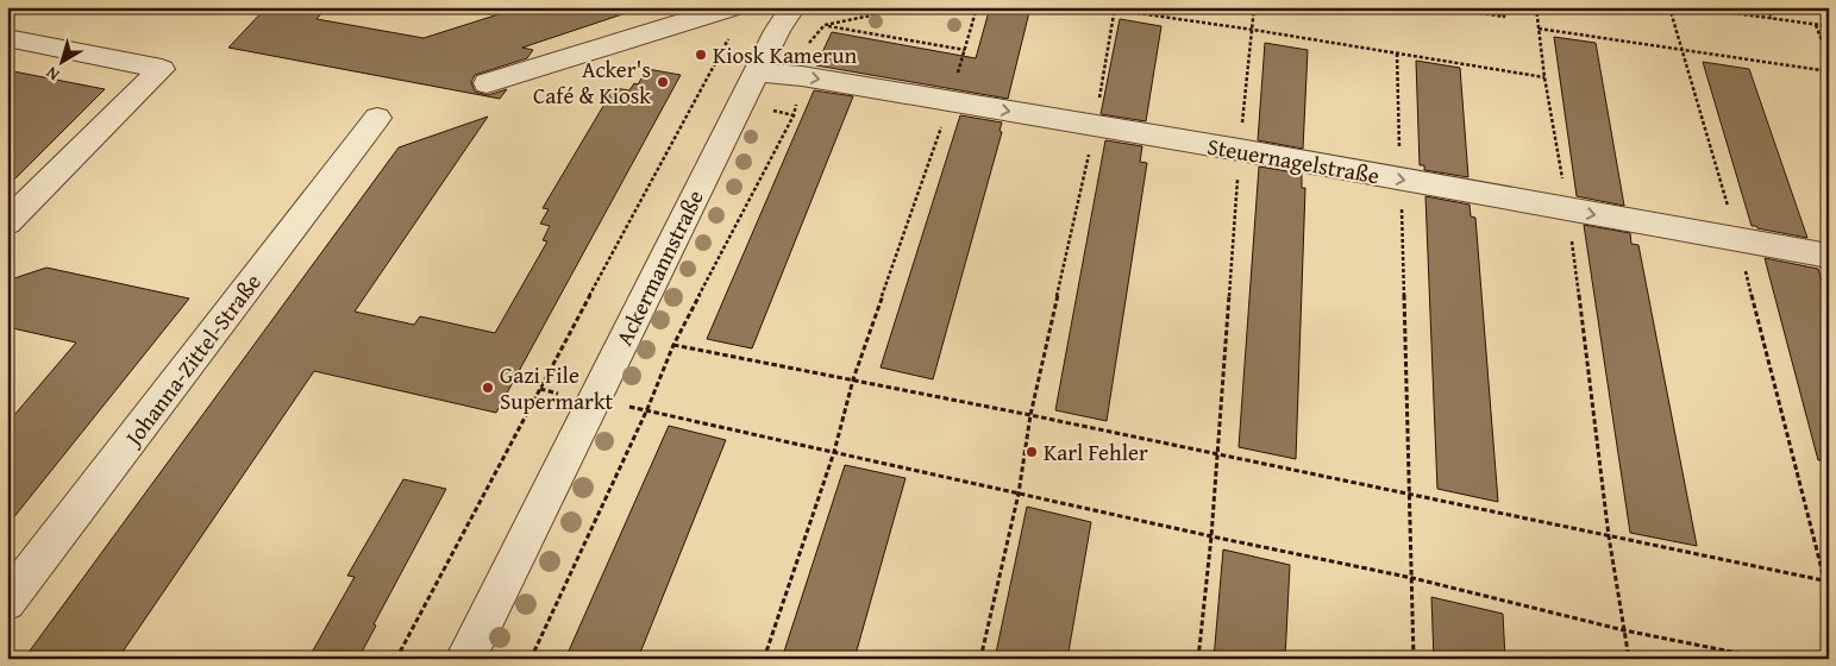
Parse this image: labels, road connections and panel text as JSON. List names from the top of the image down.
{
  "streets": {
    "street": ["Steuernagelstraße", "Ackermannstraße", "Johanna-Zittel-Straße"]
  },
  "crossings": [
    ["Steuernagelstraße", "Ackermannstraße"]
  ],
  "one_way": ["Steuernagelstraße"],
  "places": [
    "Kiosk Kamerun",
    "Acker's Café & Kiosk",
    "Gazi File Supermarkt",
    "Karl Fehler"
  ],
  "north": "bottom left"
}
